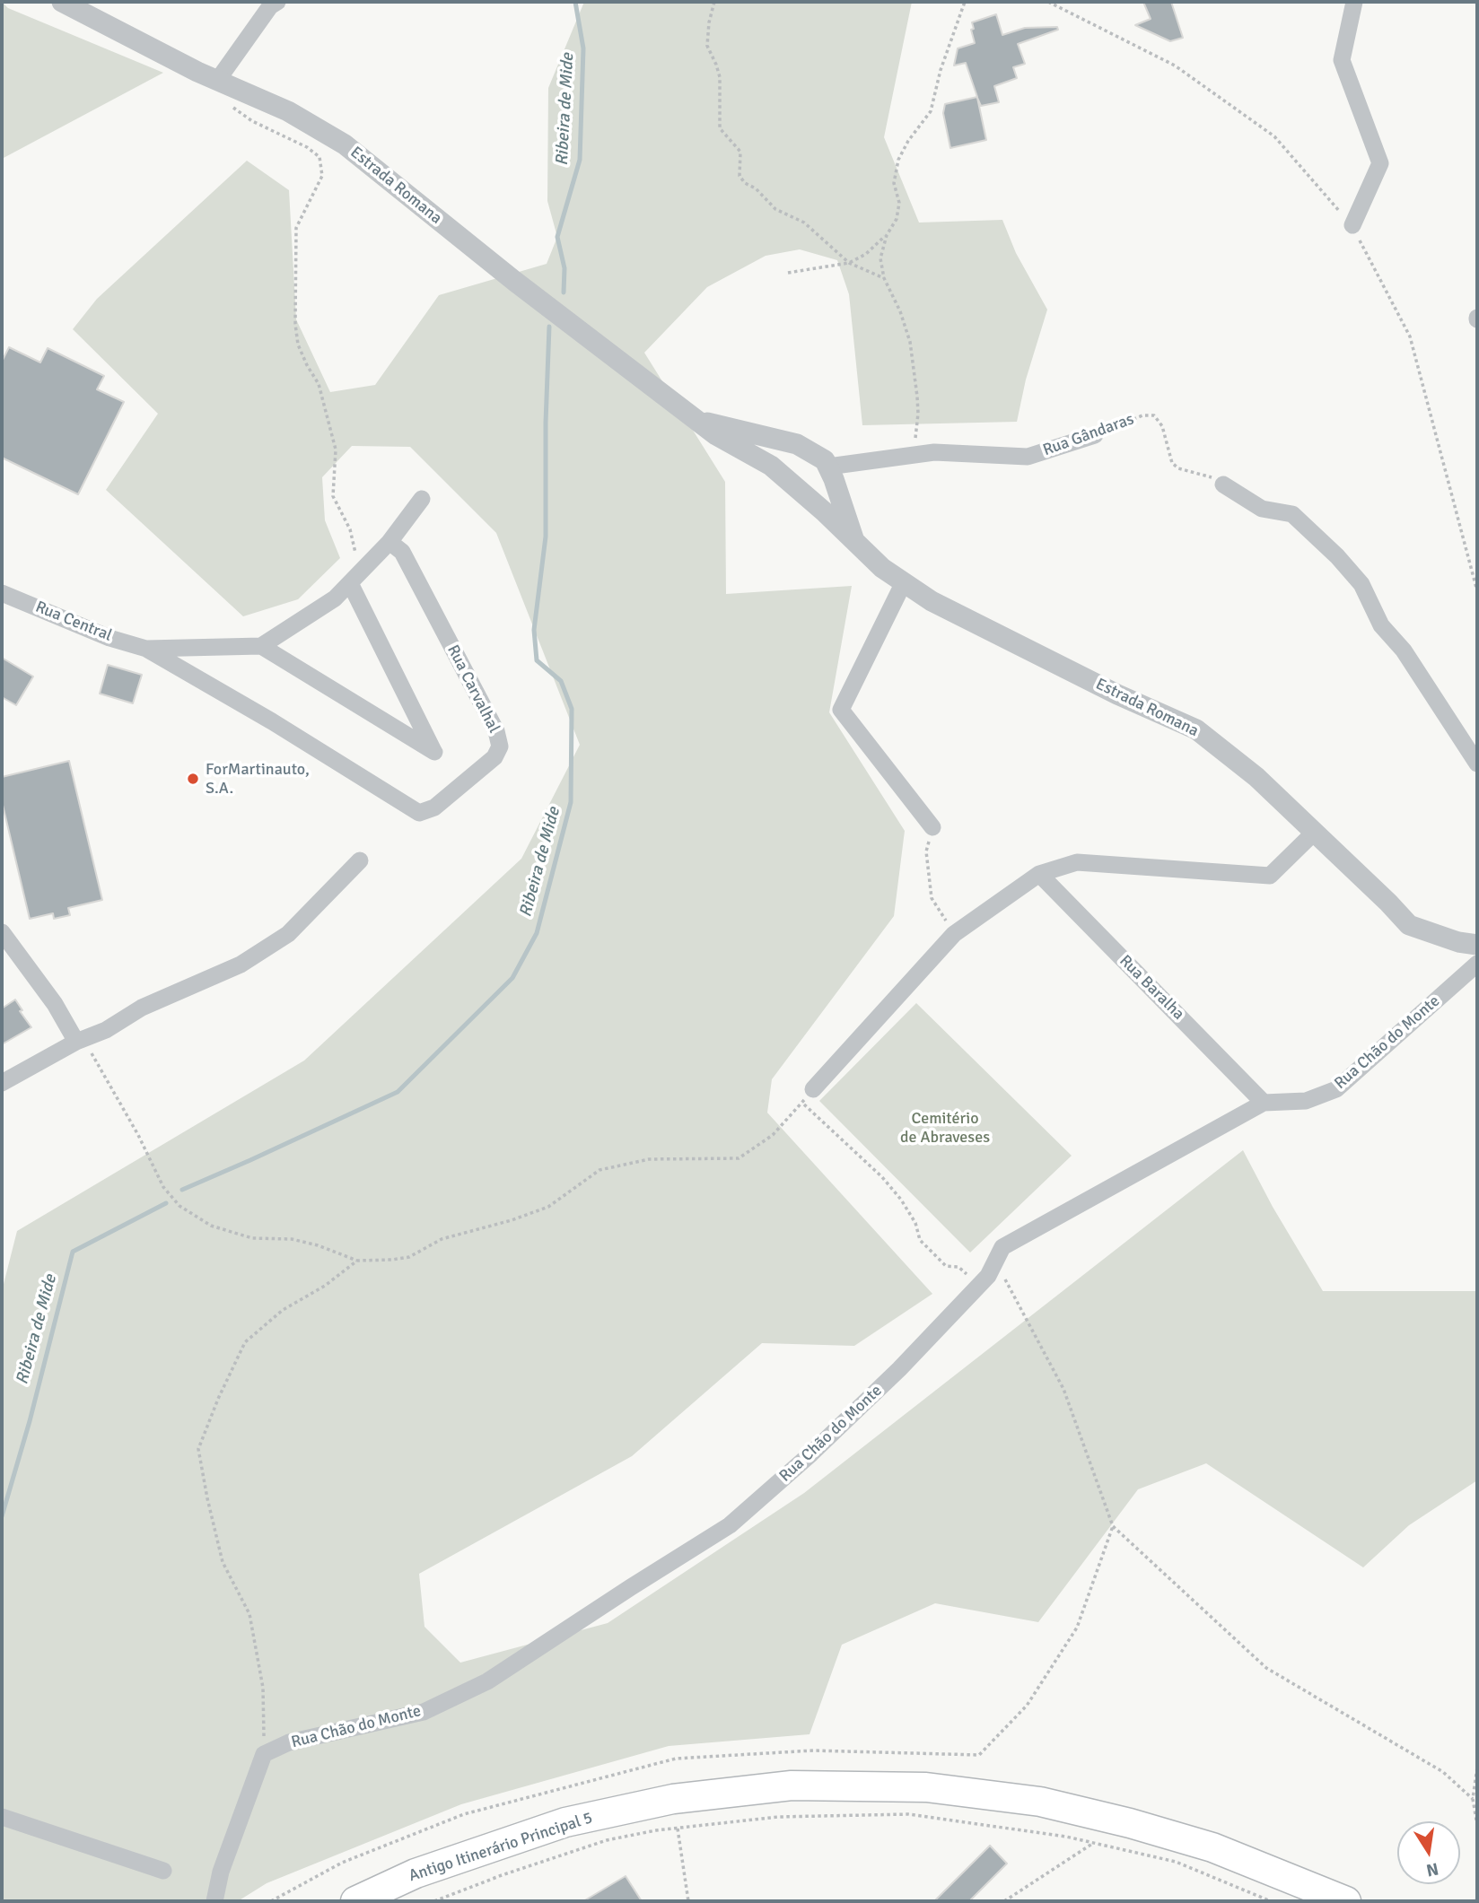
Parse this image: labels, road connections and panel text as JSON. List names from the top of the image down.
{
  "streets": {
    "highway": ["Antigo Itinerário Principal 5"],
    "street": [
      "Estrada Romana",
      "Rua Gândaras",
      "Rua Central",
      "Rua Carvalhal",
      "Rua Baralha",
      "Rua Chão do Monte"
    ]
  },
  "crossings": [
    ["Estrada Romana", "Rua Gândaras"],
    ["Rua Central", "Rua Carvalhal"],
    ["Rua Baralha", "Rua Chão do Monte"]
  ],
  "water": ["Ribeira de Mide"],
  "parks": ["Cemitério de Abraveses"],
  "places": ["ForMartinauto, S.A."],
  "north": "bottom"
}
